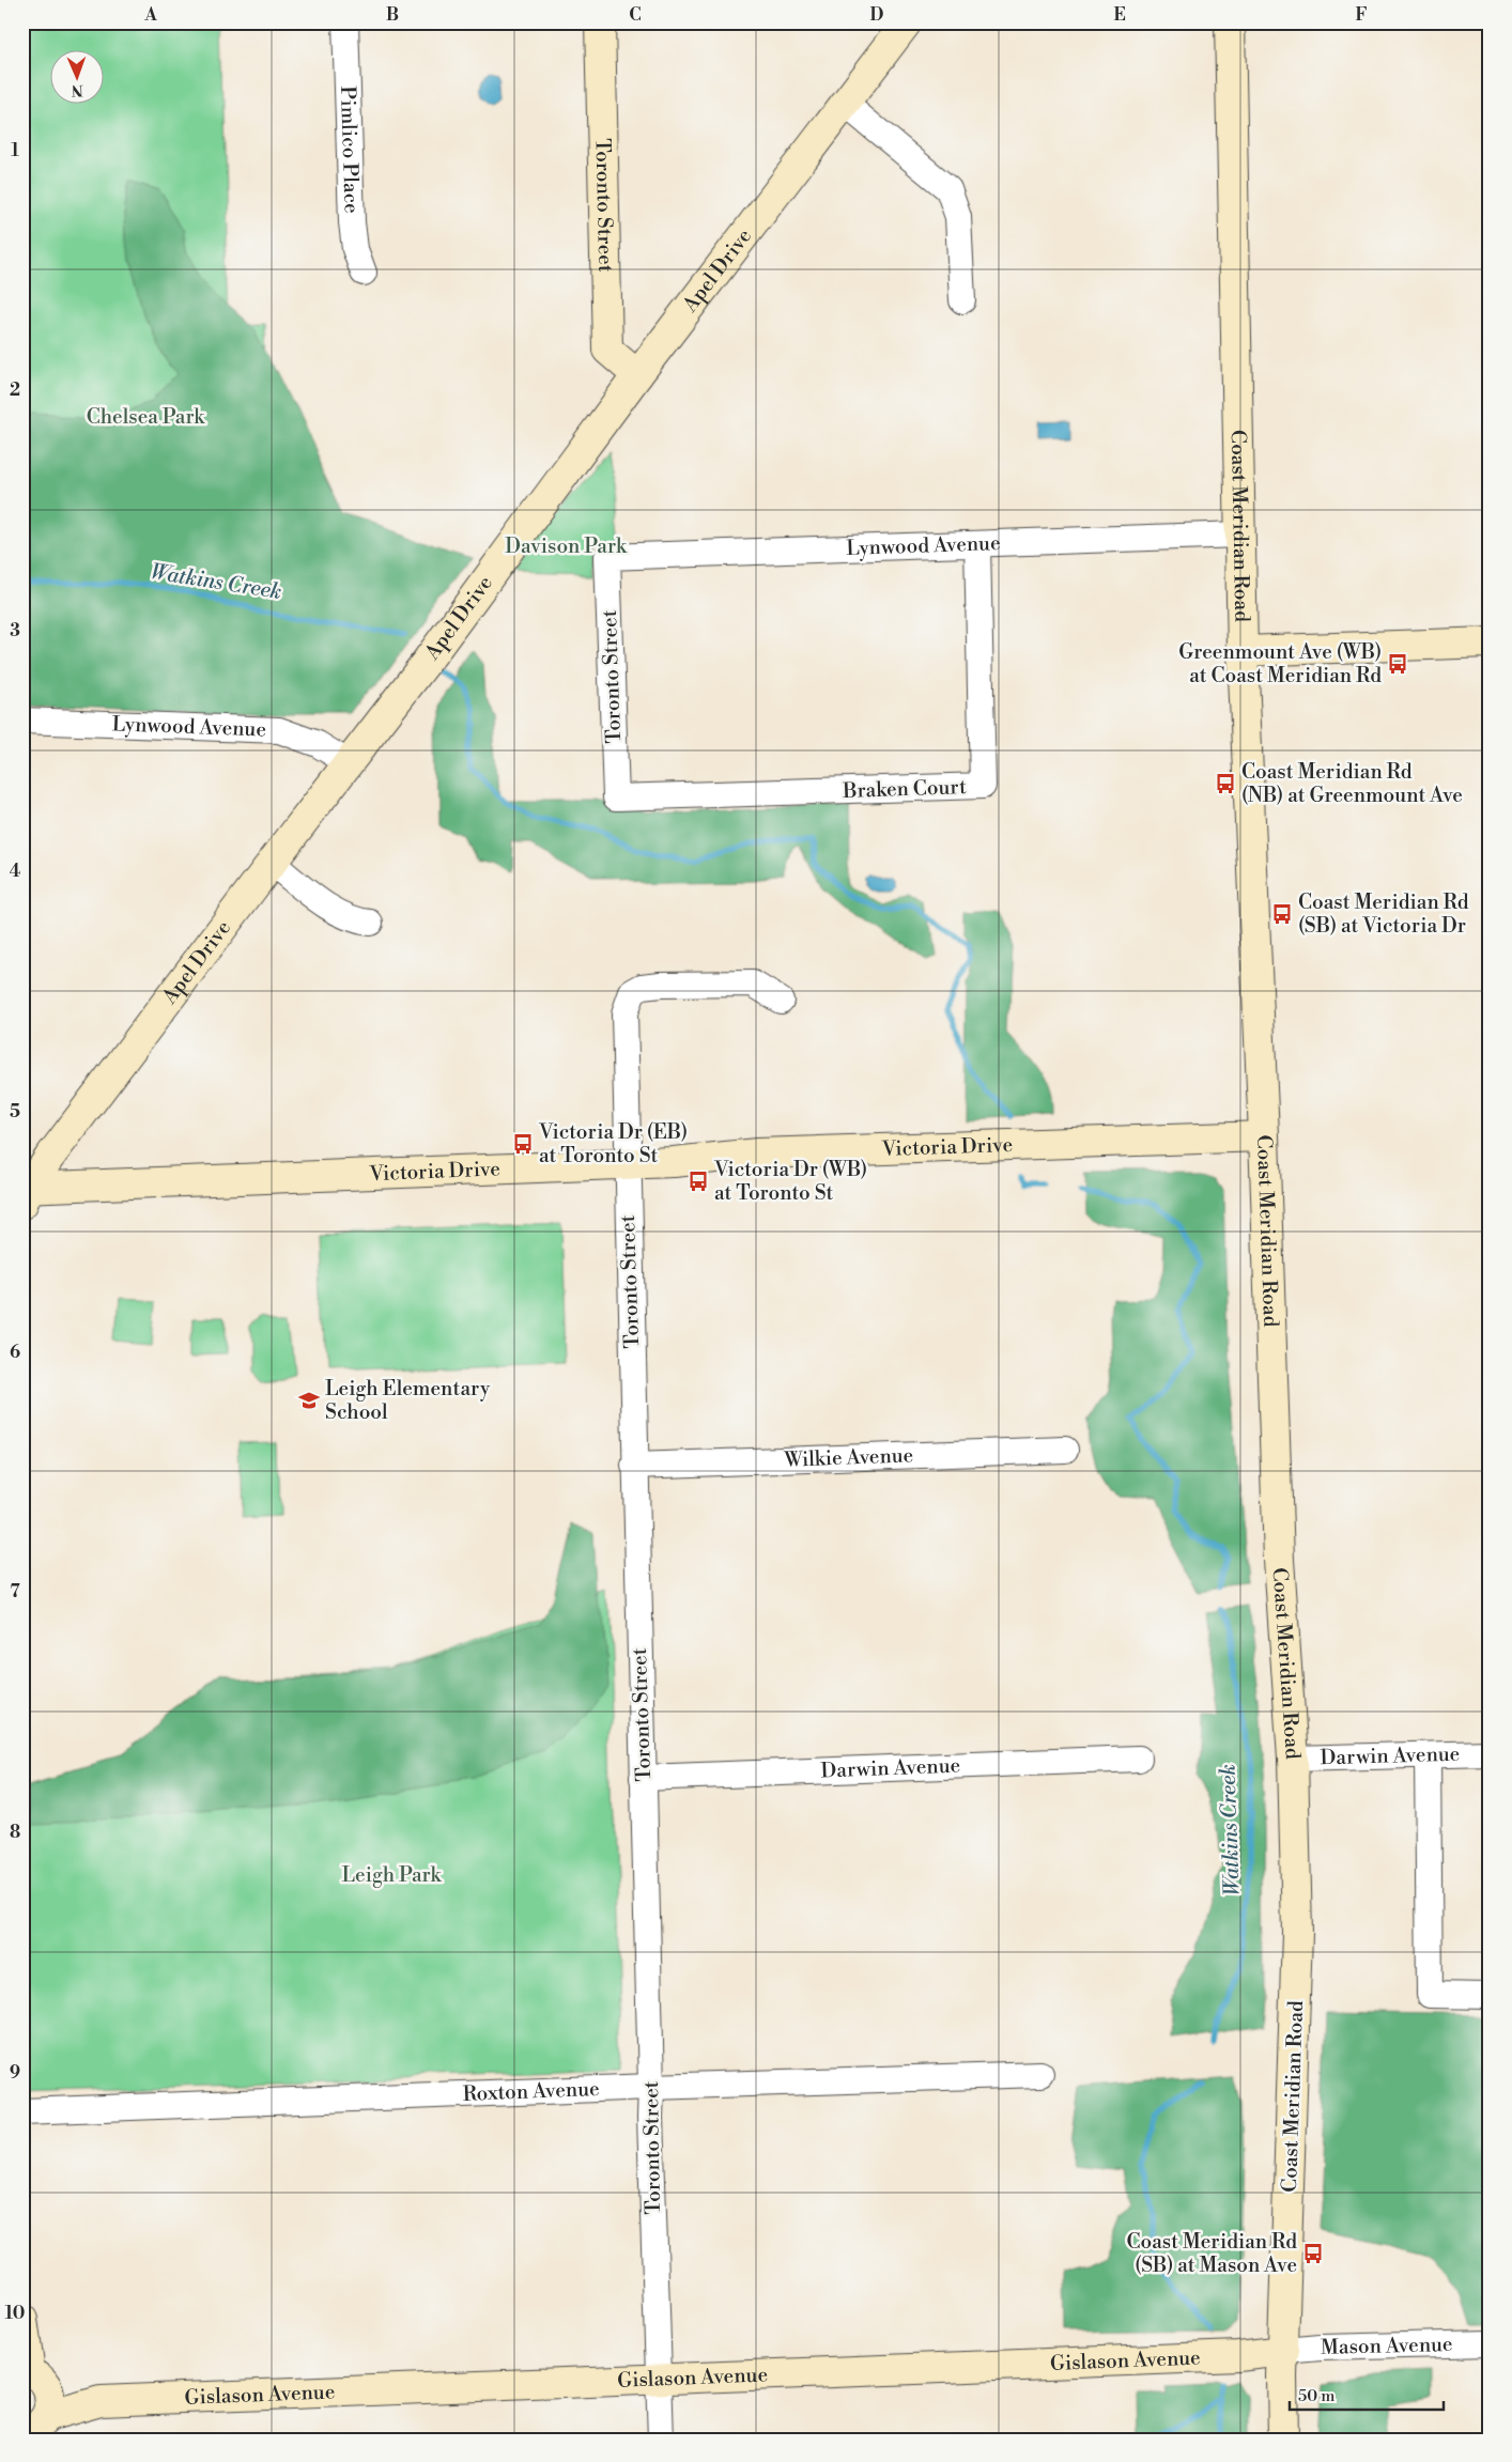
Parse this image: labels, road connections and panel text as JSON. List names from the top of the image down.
{
  "streets": {
    "main road": [
      "Toronto Street",
      "Apel Drive",
      "Coast Meridian Road",
      "Victoria Drive",
      "Gislason Avenue"
    ],
    "street": [
      "Pimlico Place",
      "Lynwood Avenue",
      "Braken Court",
      "Wilkie Avenue",
      "Darwin Avenue",
      "Roxton Avenue",
      "Mason Avenue"
    ]
  },
  "crossings": [
    ["Toronto Street", "Apel Drive"],
    ["Toronto Street", "Lynwood Avenue"],
    ["Toronto Street", "Braken Court"],
    ["Toronto Street", "Victoria Drive"],
    ["Toronto Street", "Wilkie Avenue"],
    ["Toronto Street", "Darwin Avenue"],
    ["Toronto Street", "Roxton Avenue"],
    ["Toronto Street", "Gislason Avenue"],
    ["Apel Drive", "Lynwood Avenue"],
    ["Apel Drive", "Victoria Drive"],
    ["Coast Meridian Road", "Lynwood Avenue"],
    ["Coast Meridian Road", "Victoria Drive"],
    ["Coast Meridian Road", "Darwin Avenue"],
    ["Coast Meridian Road", "Mason Avenue"],
    ["Coast Meridian Road", "Gislason Avenue"],
    ["Lynwood Avenue", "Braken Court"],
    ["Mason Avenue", "Gislason Avenue"]
  ],
  "water": ["Watkins Creek"],
  "parks": ["Chelsea Park", "Davison Park", "Leigh Park"],
  "places": {
    "bus stop": [
      "Greenmount Ave (WB) at Coast Meridian Rd",
      "Coast Meridian Rd (NB) at Greenmount Ave",
      "Coast Meridian Rd (SB) at Victoria Dr",
      "Victoria Dr (EB) at Toronto St",
      "Victoria Dr (WB) at Toronto St",
      "Coast Meridian Rd (SB) at Mason Ave"
    ],
    "school or university": ["Leigh Elementary School"]
  },
  "scale_bar": "50 m",
  "north": "bottom",
  "grid": {
    "columns": [
      "A",
      "B",
      "C",
      "D",
      "E",
      "F"
    ],
    "rows": [
      "1",
      "2",
      "3",
      "4",
      "5",
      "6",
      "7",
      "8",
      "9",
      "10"
    ]
  }
}
